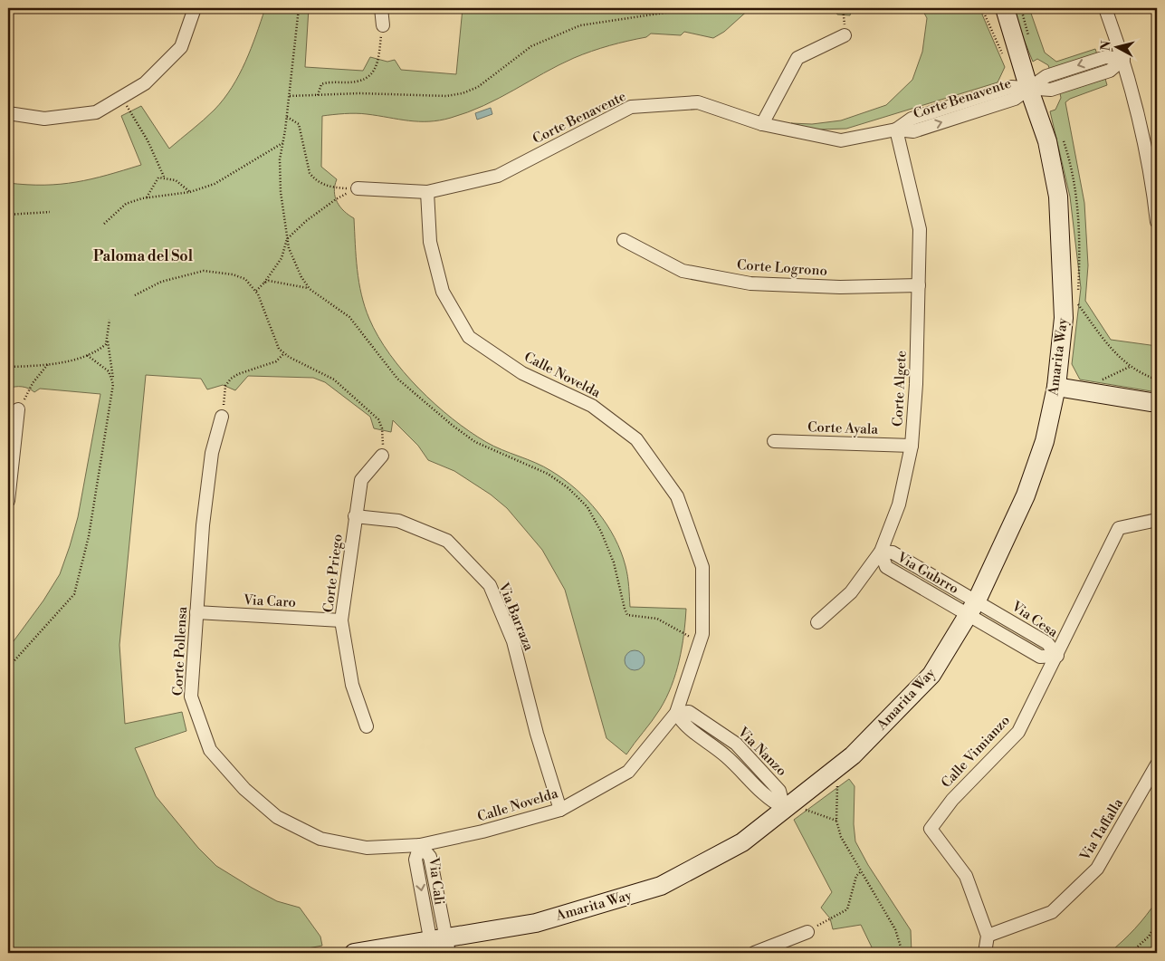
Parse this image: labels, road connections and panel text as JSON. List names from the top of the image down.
{
  "streets": {
    "street": [
      "Corte Benavente",
      "Corte Logrono",
      "Amarita Way",
      "Calle Novelda",
      "Corte Algete",
      "Corte Ayala",
      "Corte Priego",
      "Via Gubrro",
      "Via Caro",
      "Via Barraza",
      "Via Cesa",
      "Corte Pollensa",
      "Via Nanzo",
      "Calle Vimianzo",
      "Via Taffalla",
      "Via Cali"
    ]
  },
  "crossings": [
    ["Corte Benavente", "Amarita Way"],
    ["Corte Benavente", "Calle Novelda"],
    ["Corte Benavente", "Corte Algete"],
    ["Corte Logrono", "Corte Algete"],
    ["Amarita Way", "Via Gubrro"],
    ["Amarita Way", "Via Cesa"],
    ["Amarita Way", "Via Nanzo"],
    ["Amarita Way", "Via Cali"],
    ["Calle Novelda", "Via Barraza"],
    ["Calle Novelda", "Corte Pollensa"],
    ["Calle Novelda", "Via Nanzo"],
    ["Calle Novelda", "Via Cali"],
    ["Corte Algete", "Corte Ayala"],
    ["Corte Algete", "Via Gubrro"],
    ["Corte Priego", "Via Caro"],
    ["Corte Priego", "Via Barraza"],
    ["Via Gubrro", "Via Cesa"],
    ["Via Caro", "Corte Pollensa"],
    ["Via Cesa", "Calle Vimianzo"],
    ["Corte Pollensa", "Via Cali"],
    ["Calle Vimianzo", "Via Taffalla"]
  ],
  "districts": ["Paloma del Sol"],
  "north": "left"
}
